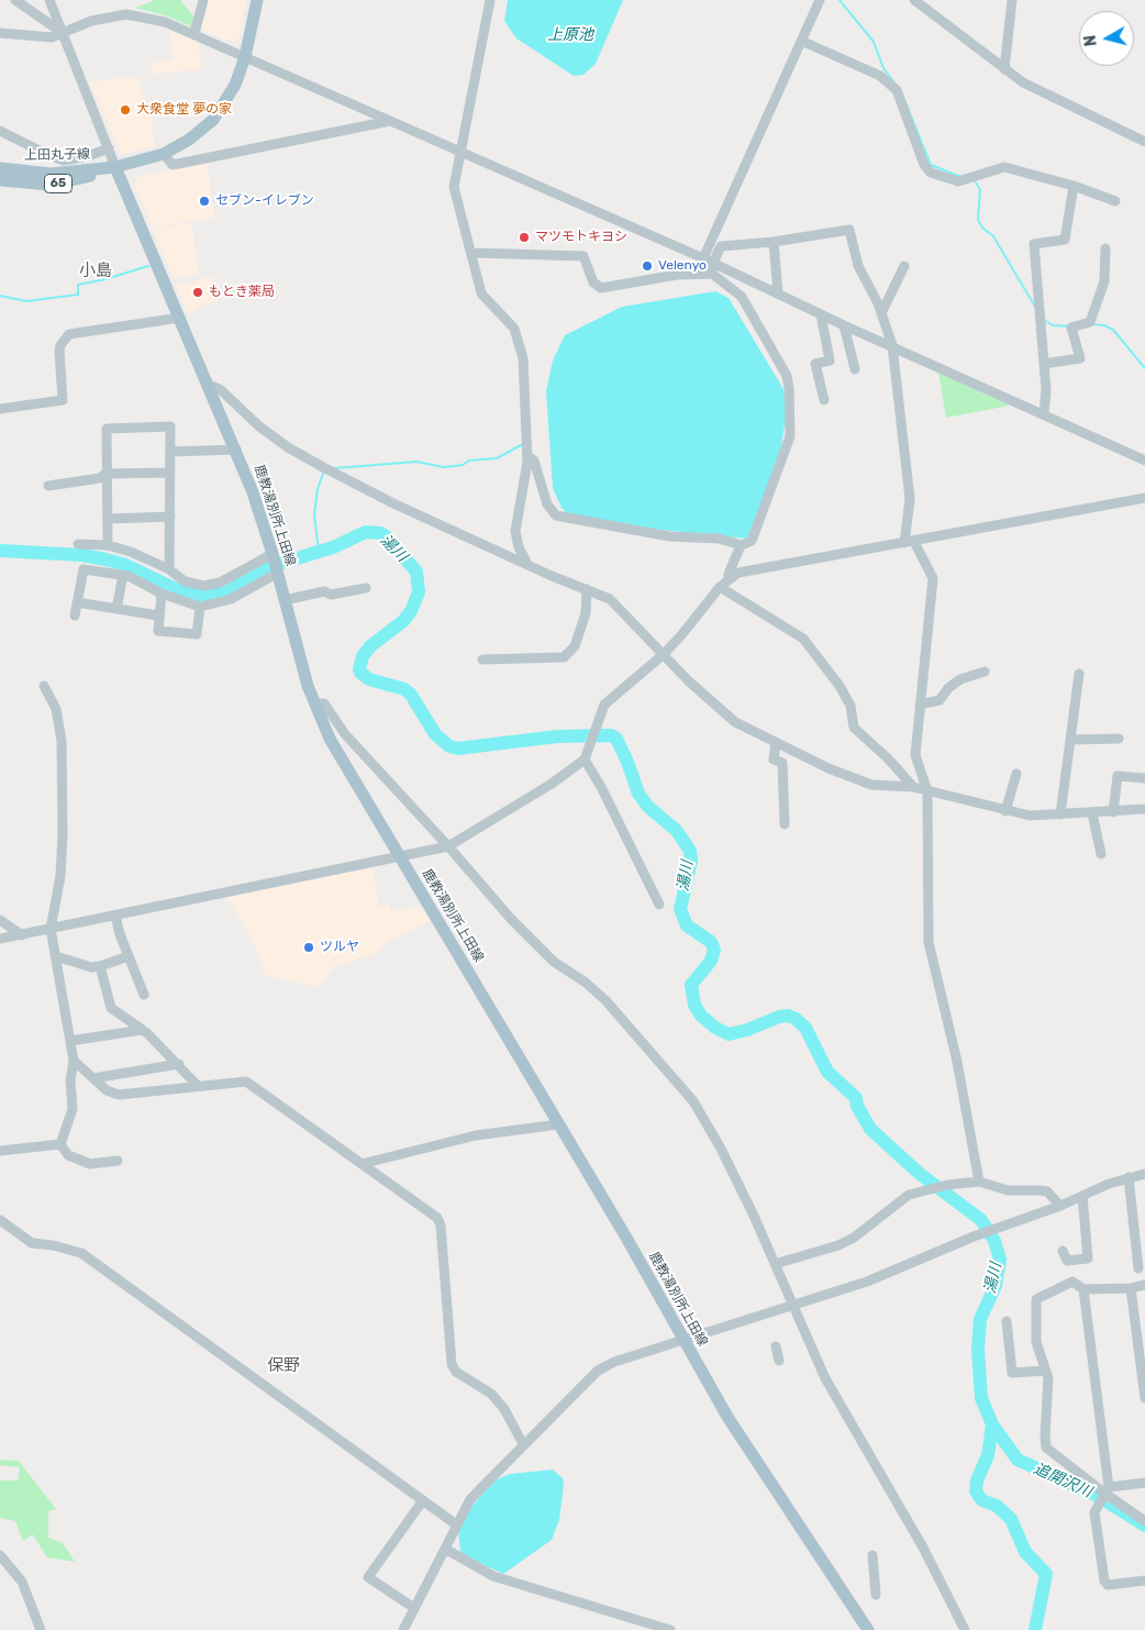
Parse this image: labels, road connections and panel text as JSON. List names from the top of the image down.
{
  "streets": {
    "main road": ["上田丸子線", "65", "鹿教湯別所上田線"]
  },
  "crossings": [
    ["上田丸子線", "鹿教湯別所上田線"]
  ],
  "districts": ["小島", "保野"],
  "water": ["上原池", "湯川", "追開沢川"],
  "places": [
    "大衆食堂 夢の家",
    "セブン-イレブン",
    "マツモトキヨシ",
    "Velenyo",
    "もとき薬局",
    "ツルヤ"
  ],
  "north": "left"
}
